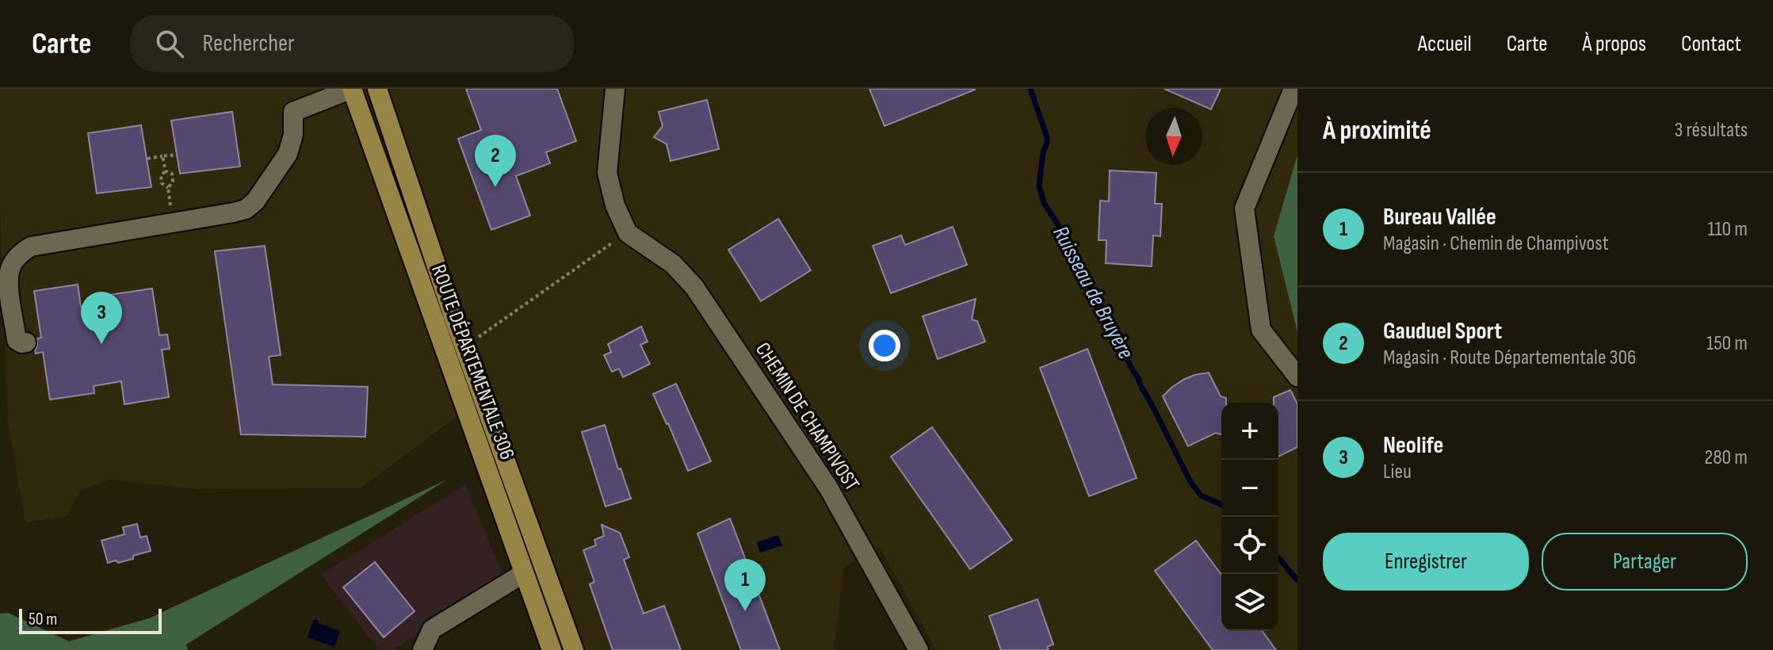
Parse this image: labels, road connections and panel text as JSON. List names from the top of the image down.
{
  "streets": {
    "main road": ["ROUTE DÉPARTEMENTALE 306"],
    "street": ["CHEMIN DE CHAMPIVOST"]
  },
  "water": ["Ruisseau de Bruyère"],
  "scale_bar": "50 m",
  "north": "bottom",
  "page": {
    "header": "Carte",
    "search": "Rechercher",
    "nav": [
      "Accueil",
      "Carte",
      "À propos",
      "Contact"
    ],
    "heading": ["À proximité", "3 résultats"],
    "pins": ["2", "3", "1"],
    "list": [
      {
        "mark": "1",
        "name": "Bureau Vallée",
        "note": "Magasin · Chemin de Champivost",
        "value": "110 m"
      },
      {
        "mark": "2",
        "name": "Gauduel Sport",
        "note": "Magasin · Route Départementale 306",
        "value": "150 m"
      },
      {
        "mark": "3",
        "name": "Neolife",
        "note": "Lieu",
        "value": "280 m"
      }
    ],
    "map_buttons": ["+", "−"],
    "buttons": ["Enregistrer", "Partager"],
    "scale": "50 m"
  }
}
